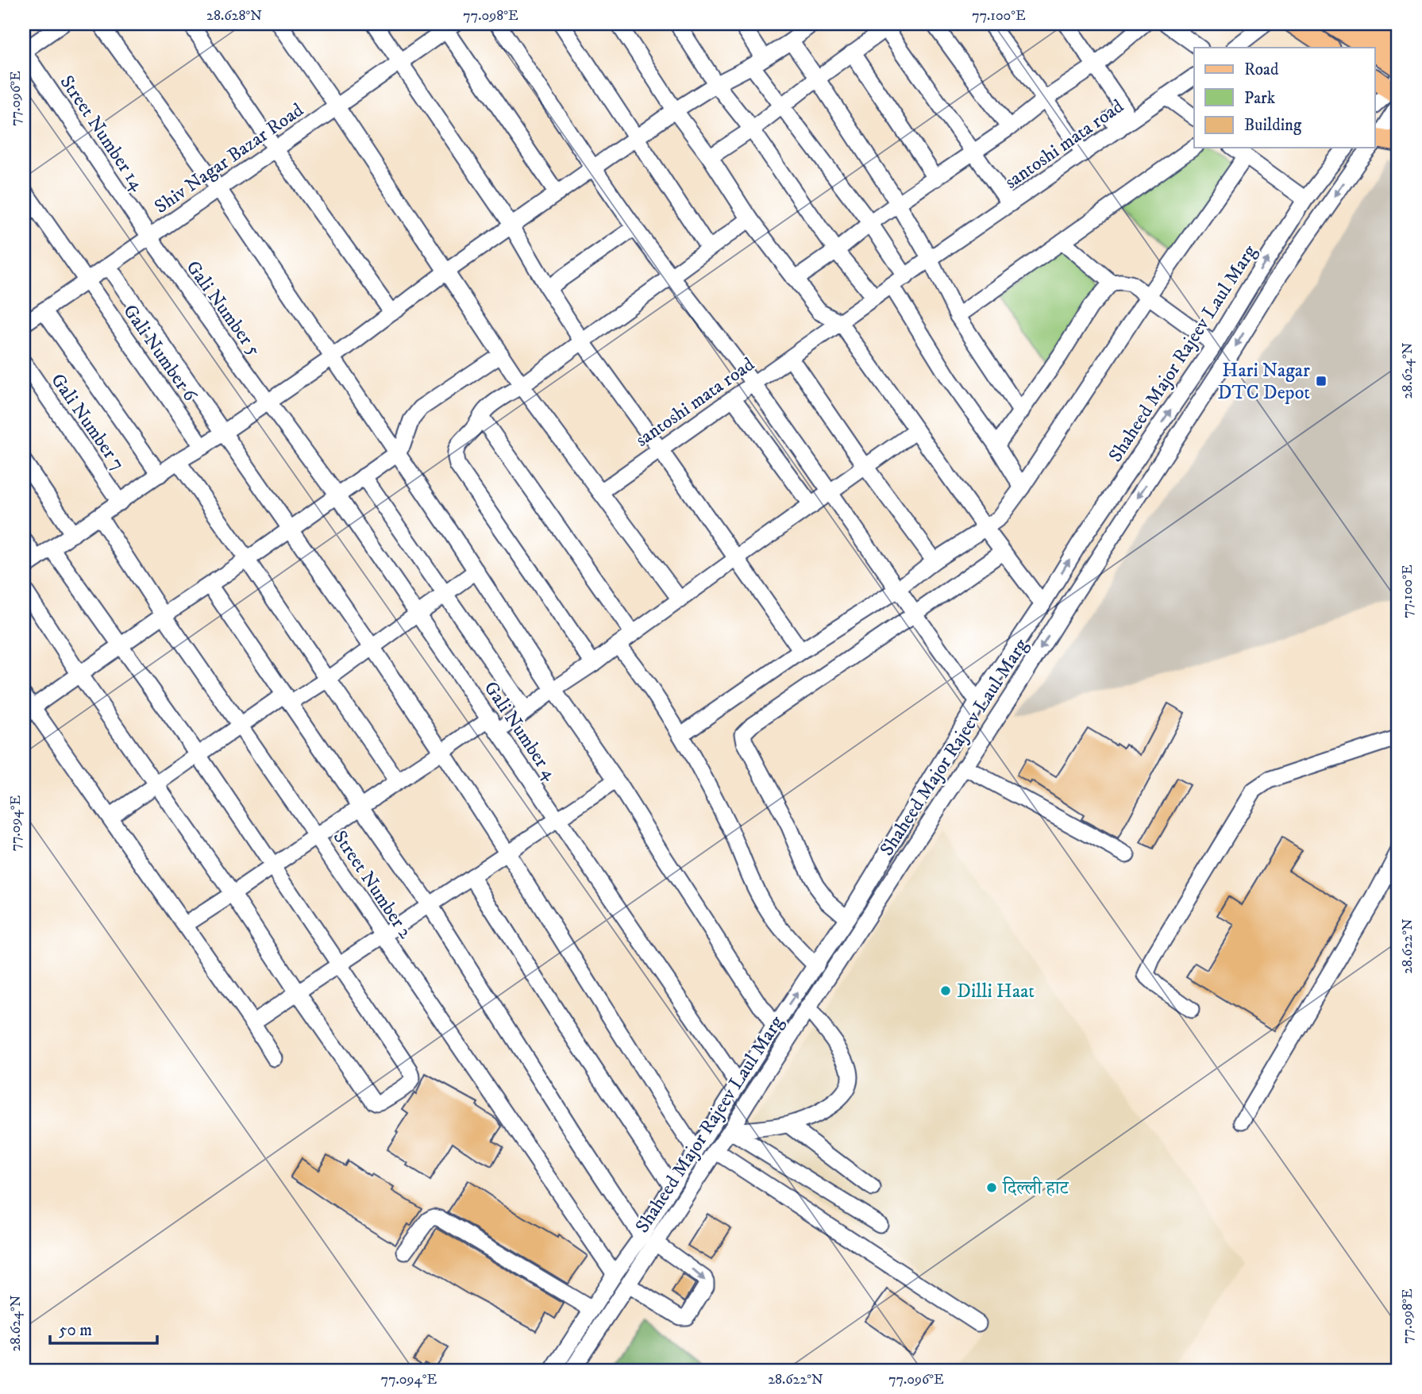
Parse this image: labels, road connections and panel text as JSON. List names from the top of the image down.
{
  "streets": {
    "street": [
      "Street Number 14",
      "santoshi mata road",
      "Shiv Nagar Bazar Road",
      "Gali Number 5",
      "Gali Number 6",
      "Shaheed Major Rajeev Laul Marg",
      "Gali Number 7",
      "Gali Number 4",
      "Street Number 2"
    ]
  },
  "crossings": [
    ["Street Number 14", "Shiv Nagar Bazar Road"],
    ["Street Number 14", "Gali Number 5"],
    ["Shiv Nagar Bazar Road", "Gali Number 5"],
    ["Shiv Nagar Bazar Road", "Gali Number 6"],
    ["Gali Number 5", "Gali Number 4"],
    ["Shaheed Major Rajeev Laul Marg", "Gali Number 4"],
    ["Shaheed Major Rajeev Laul Marg", "Street Number 2"]
  ],
  "places": {
    "transit": ["Hari Nagar DTC Depot"],
    "other": ["Dilli Haat", "दिल्ली हाट"]
  },
  "legend": ["Road", "Park", "Building"],
  "scale_bar": "50 m",
  "coordinates": [
    "28.628°N",
    "77.098°E",
    "77.100°E",
    "77.096°E",
    "28.624°N",
    "77.094°E",
    "28.622°N"
  ]
}
